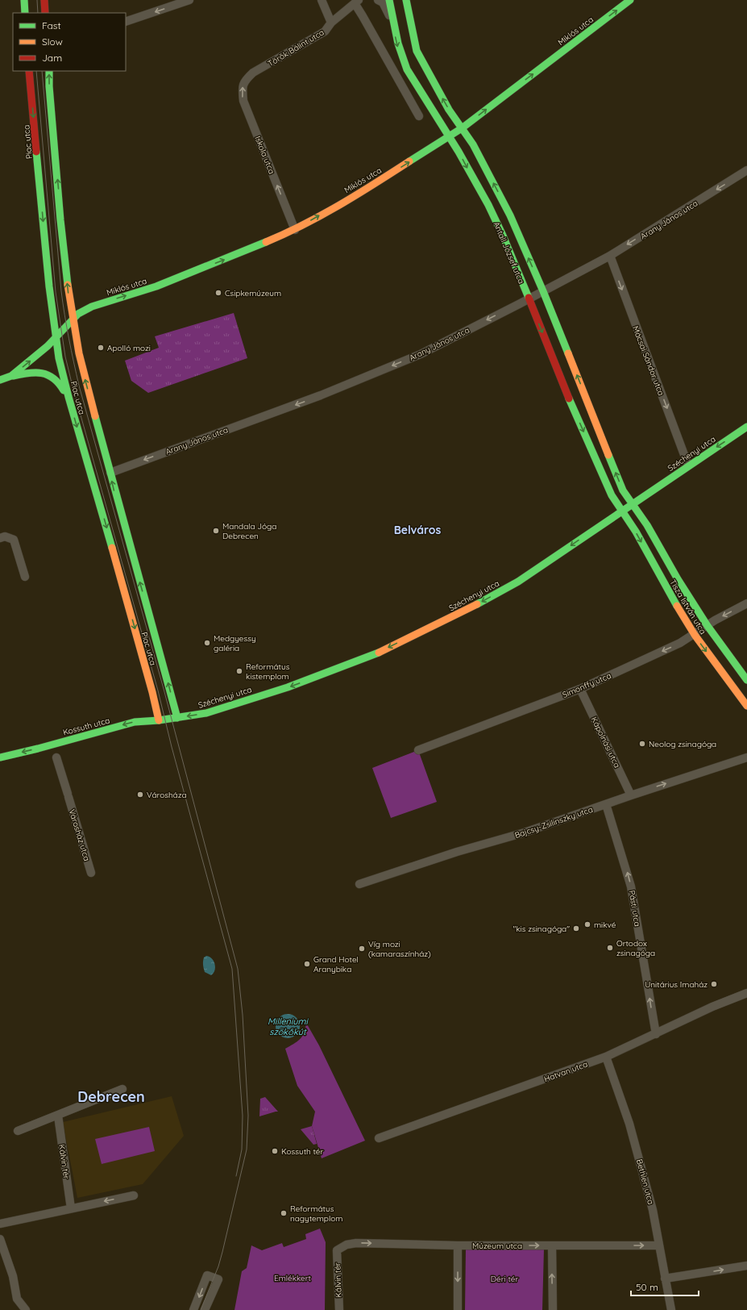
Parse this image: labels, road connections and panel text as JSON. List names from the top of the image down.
{
  "streets": {
    "street": [
      "Miklós utca",
      "Török Bálint utca",
      "Piac utca",
      "Iskola utca",
      "Arany János utca",
      "Antall József utca",
      "Mácsai Sándor utca",
      "Széchenyi utca",
      "Tisza István utca",
      "Simonffy utca",
      "Kossuth utca",
      "Kápolnási utca",
      "Bajcsy-Zsilinszky utca",
      "Városház utca",
      "Pásti utca",
      "Hatvan utca",
      "Kálvin tér",
      "Bethlen utca",
      "Múzeum utca"
    ]
  },
  "crossings": [
    ["Miklós utca", "Piac utca"],
    ["Miklós utca", "Iskola utca"],
    ["Miklós utca", "Antall József utca"],
    ["Török Bálint utca", "Iskola utca"],
    ["Piac utca", "Arany János utca"],
    ["Piac utca", "Széchenyi utca"],
    ["Piac utca", "Kossuth utca"],
    ["Arany János utca", "Antall József utca"],
    ["Arany János utca", "Mácsai Sándor utca"],
    ["Antall József utca", "Széchenyi utca"],
    ["Antall József utca", "Tisza István utca"],
    ["Mácsai Sándor utca", "Széchenyi utca"],
    ["Széchenyi utca", "Tisza István utca"],
    ["Széchenyi utca", "Kossuth utca"],
    ["Tisza István utca", "Simonffy utca"],
    ["Simonffy utca", "Kápolnási utca"],
    ["Kápolnási utca", "Bajcsy-Zsilinszky utca"],
    ["Bajcsy-Zsilinszky utca", "Pásti utca"],
    ["Pásti utca", "Hatvan utca"],
    ["Hatvan utca", "Bethlen utca"],
    ["Kálvin tér", "Múzeum utca"],
    ["Bethlen utca", "Múzeum utca"]
  ],
  "one_way": [
    "Miklós utca",
    "Iskola utca",
    "Arany János utca",
    "Mácsai Sándor utca",
    "Széchenyi utca",
    "Simonffy utca",
    "Kossuth utca",
    "Pásti utca",
    "Múzeum utca"
  ],
  "districts": ["Belváros", "Debrecen"],
  "water": ["Milleniumi szökőkút"],
  "parks": ["Emlékkert", "Déri tér"],
  "places": [
    "Csipkemúzeum",
    "Apolló mozi",
    "Mandala Jóga Debrecen",
    "Medgyessy galéria",
    "Református kistemplom",
    "Neolog zsinagóga",
    "Városháza",
    "mikvé",
    "\"kis zsinagóga\"",
    "Ortodox zsinagóga",
    "Víg mozi (kamaraszínház)",
    "Grand Hotel Aranybika",
    "Unitárius Imaház",
    "Kossuth tér",
    "Református nagytemplom"
  ],
  "legend": ["Fast", "Slow", "Jam"],
  "scale_bar": "50 m"
}
